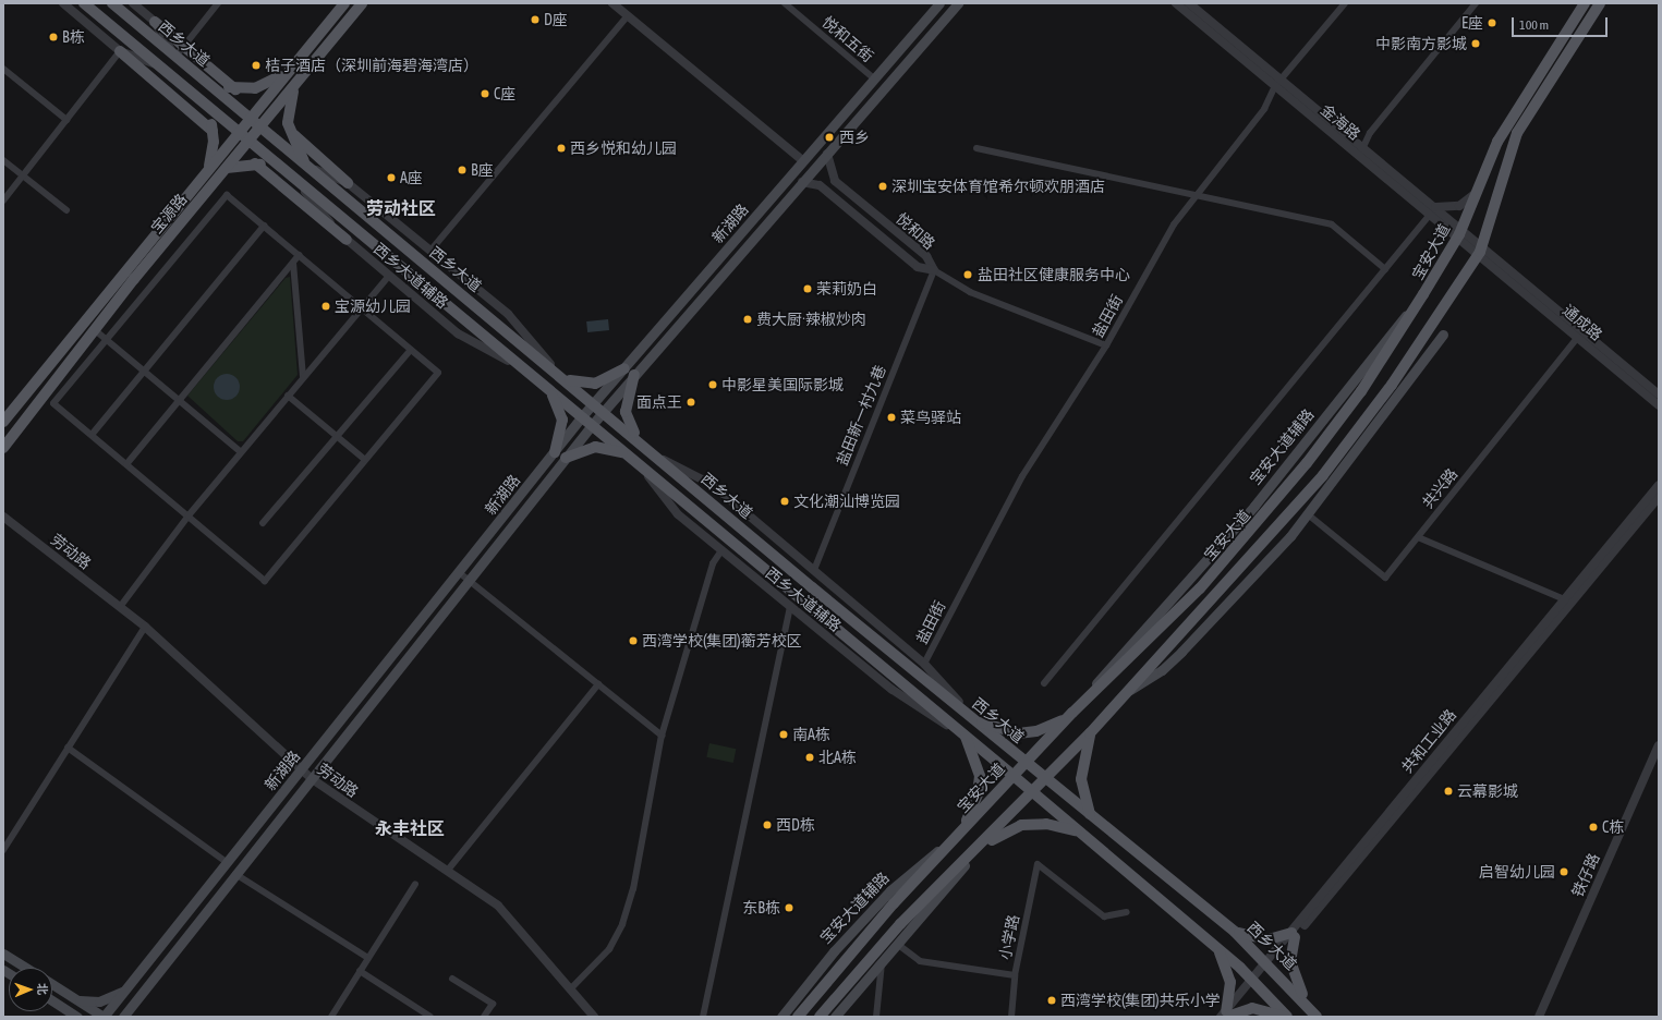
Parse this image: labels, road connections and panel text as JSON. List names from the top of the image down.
{
  "streets": {
    "main road": [
      "西乡大道",
      "宝源路",
      "新湖路",
      "宝安大道",
      "宝安大道辅路"
    ],
    "street": [
      "悦和五街",
      "金海路",
      "悦和路",
      "西乡大道辅路",
      "盐田街",
      "通成路",
      "盐田新一村九巷",
      "共兴路",
      "劳动路",
      "共和工业路",
      "铁仔路",
      "小学路"
    ]
  },
  "crossings": [
    ["悦和五街", "新湖路"],
    ["西乡大道", "宝源路"],
    ["西乡大道", "新湖路"],
    ["西乡大道", "宝安大道"],
    ["西乡大道", "西乡大道辅路"],
    ["西乡大道", "共和工业路"],
    ["金海路", "宝安大道"],
    ["金海路", "盐田街"],
    ["金海路", "通成路"],
    ["新湖路", "悦和路"],
    ["新湖路", "劳动路"],
    ["悦和路", "盐田新一村九巷"],
    ["宝安大道", "宝安大道辅路"],
    ["西乡大道辅路", "盐田街"],
    ["西乡大道辅路", "盐田新一村九巷"],
    ["通成路", "共兴路"]
  ],
  "districts": ["劳动社区", "永丰社区"],
  "places": [
    "D座",
    "E座",
    "B栋",
    "中影南方影城",
    "桔子酒店（深圳前海碧海湾店）",
    "C座",
    "西乡",
    "西乡悦和幼儿园",
    "B座",
    "A座",
    "深圳宝安体育馆希尔顿欢朋酒店",
    "盐田社区健康服务中心",
    "茉莉奶白",
    "宝源幼儿园",
    "费大厨·辣椒炒肉",
    "中影星美国际影城",
    "面点王",
    "菜鸟驿站",
    "文化潮汕博览园",
    "西湾学校(集团)蘅芳校区",
    "南A栋",
    "北A栋",
    "云幕影城",
    "西D栋",
    "C栋",
    "启智幼儿园",
    "东B栋",
    "西湾学校(集团)共乐小学"
  ],
  "scale_bar": "100 m",
  "north": "right"
}
